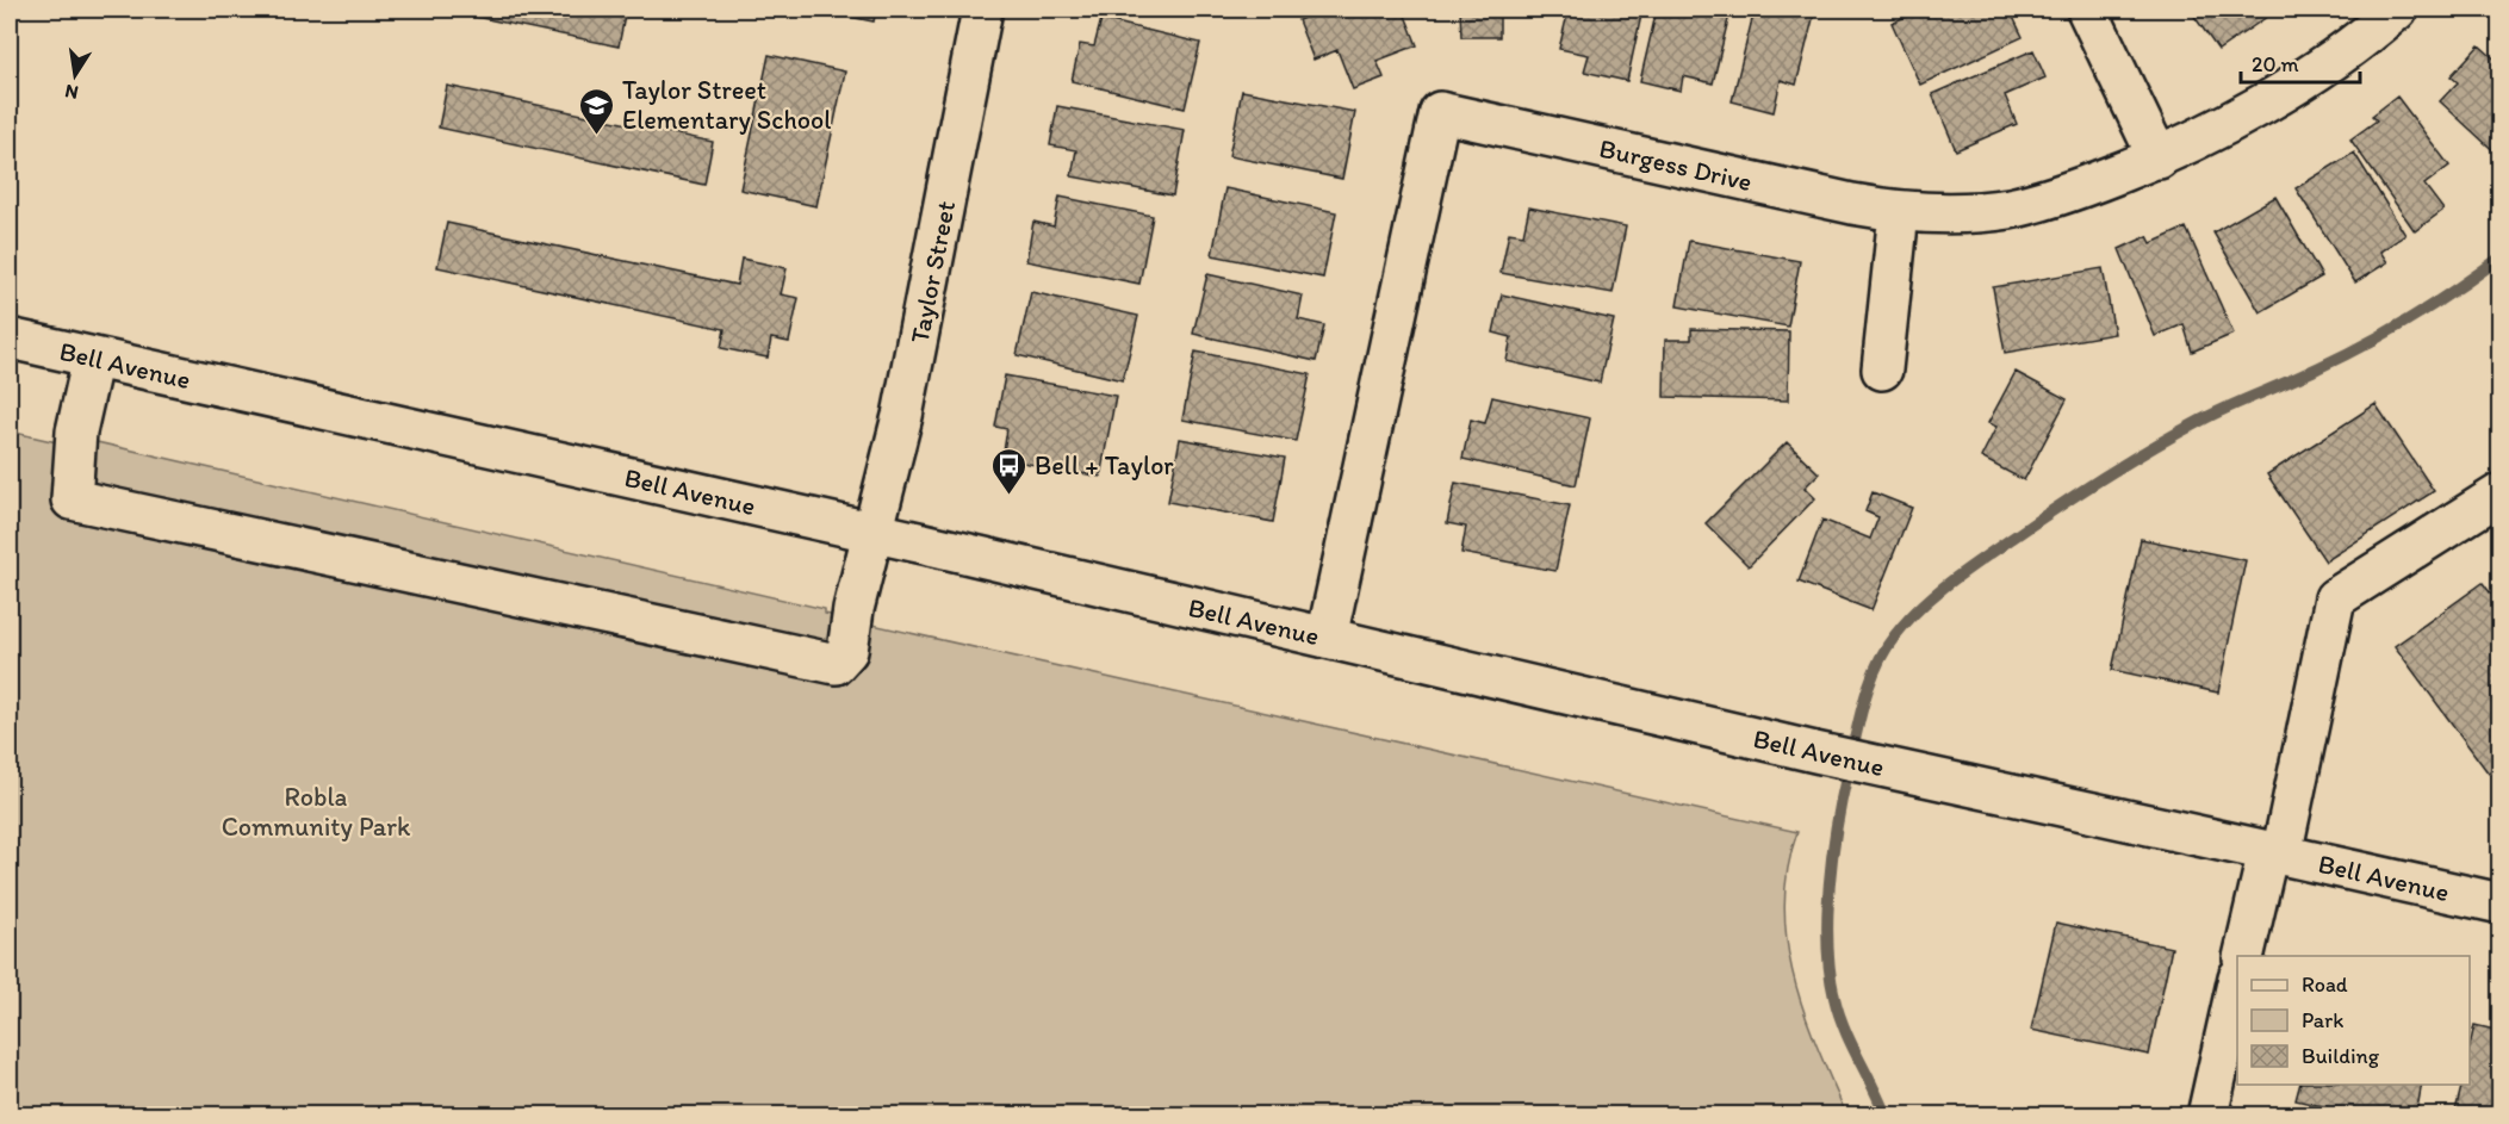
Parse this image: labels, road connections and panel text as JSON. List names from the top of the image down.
{
  "streets": {
    "main road": ["Burgess Drive", "Taylor Street", "Bell Avenue"]
  },
  "crossings": [
    ["Burgess Drive", "Bell Avenue"],
    ["Taylor Street", "Bell Avenue"]
  ],
  "parks": ["Robla Community Park"],
  "places": {
    "school or university": ["Taylor Street Elementary School"],
    "bus stop": ["Bell + Taylor"]
  },
  "legend": ["Road", "Park", "Building"],
  "scale_bar": "20 m",
  "north": "bottom"
}
